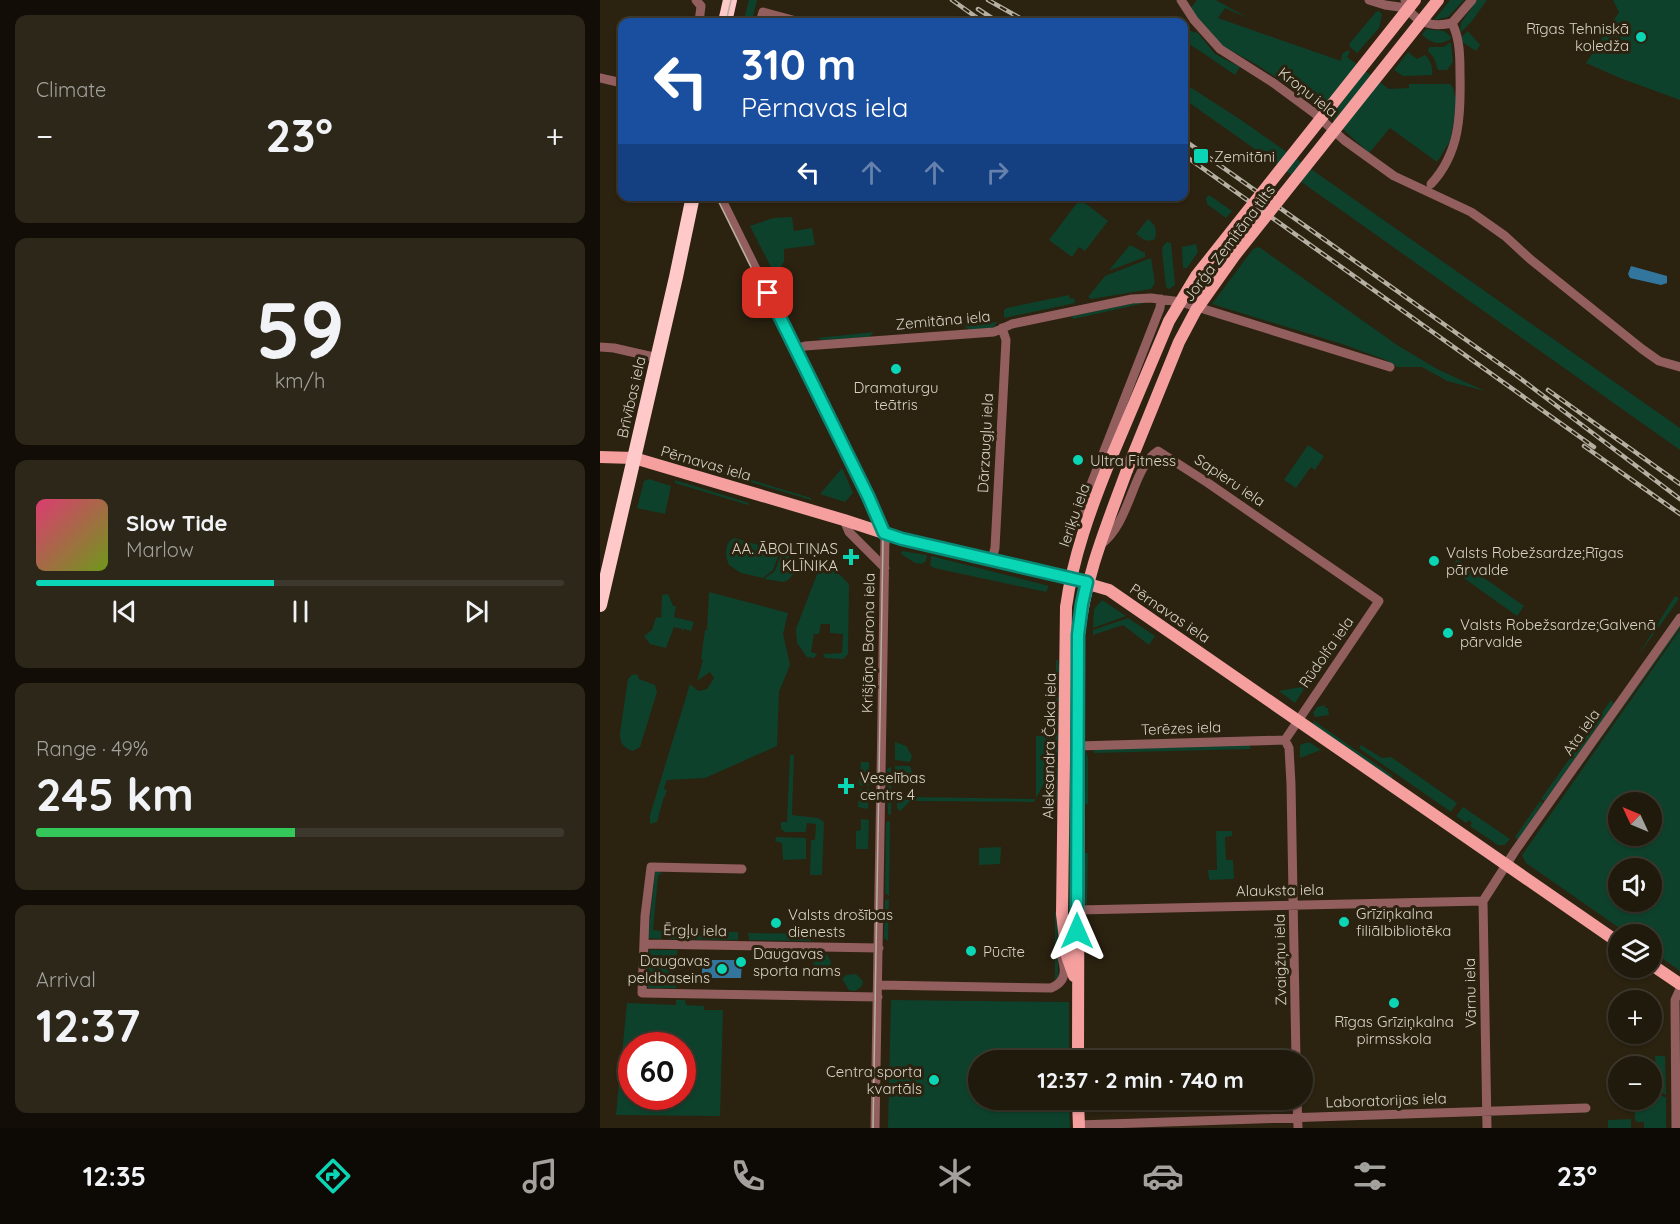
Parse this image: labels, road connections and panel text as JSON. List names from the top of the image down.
{
  "streets": {
    "highway": ["Brīvības iela"],
    "main road": [
      "Jorģa Zemitāna tilts",
      "Pērnavas iela",
      "Ieriķu iela",
      "Aleksandra Čaka iela"
    ],
    "street": [
      "Kroņu iela",
      "Zemitāna iela",
      "Dārzaugļu iela",
      "Sapieru iela",
      "Krišjāņa Barona iela",
      "Rūdolfa iela",
      "Terēzes iela",
      "Ata iela",
      "Alauksta iela",
      "Ērgļu iela",
      "Zvaigžņu iela",
      "Vārnu iela",
      "Laboratorijas iela"
    ]
  },
  "crossings": [
    ["Jorģa Zemitāna tilts", "Sapieru iela"],
    ["Jorģa Zemitāna tilts", "Ieriķu iela"],
    ["Zemitāna iela", "Dārzaugļu iela"],
    ["Zemitāna iela", "Krišjāņa Barona iela"],
    ["Brīvības iela", "Pērnavas iela"],
    ["Dārzaugļu iela", "Pērnavas iela"],
    ["Pērnavas iela", "Ieriķu iela"],
    ["Pērnavas iela", "Krišjāņa Barona iela"],
    ["Pērnavas iela", "Rūdolfa iela"],
    ["Pērnavas iela", "Ata iela"],
    ["Pērnavas iela", "Aleksandra Čaka iela"],
    ["Sapieru iela", "Rūdolfa iela"],
    ["Ieriķu iela", "Aleksandra Čaka iela"],
    ["Krišjāņa Barona iela", "Aleksandra Čaka iela"],
    ["Krišjāņa Barona iela", "Ērgļu iela"],
    ["Terēzes iela", "Aleksandra Čaka iela"],
    ["Terēzes iela", "Zvaigžņu iela"],
    ["Aleksandra Čaka iela", "Alauksta iela"],
    ["Alauksta iela", "Zvaigžņu iela"],
    ["Alauksta iela", "Vārnu iela"],
    ["Vārnu iela", "Laboratorijas iela"]
  ],
  "places": {
    "other": [
      "Rīgas Tehniskā koledža",
      "Dramaturgu teātris",
      "Ultra Fitness",
      "Valsts Robežsardze;Rīgas pārvalde",
      "Valsts Robežsardze;Galvenā pārvalde",
      "Grīziņkalna filiālbibliotēka",
      "Valsts drošības dienests",
      "Pūcīte",
      "Daugavas sporta nams",
      "Daugavas peldbaseins",
      "Rīgas Grīziņkalna pirmsskola",
      "Centra sporta kvartāls"
    ],
    "transit": ["Zemitāni"],
    "health": ["AA. ĀBOLTIŅAS KLĪNIKA", "Veselības centrs 4"]
  },
  "north": "top left",
  "page": {
    "tile": [
      "Climate",
      ["59", "km/h"],
      ["Range · 49%", "245 km"],
      ["Arrival", "12:37"]
    ],
    "turn": ["310 m", "Pērnavas iela"],
    "heat": ["−", "23°", "+"],
    "song": ["Slow Tide", "Marlow"],
    "map_buttons": ["+", "−"],
    "limit": "60",
    "trip": "12:37 · 2 min · 740 m",
    "tabs": ["12:35", "23°"]
  }
}
